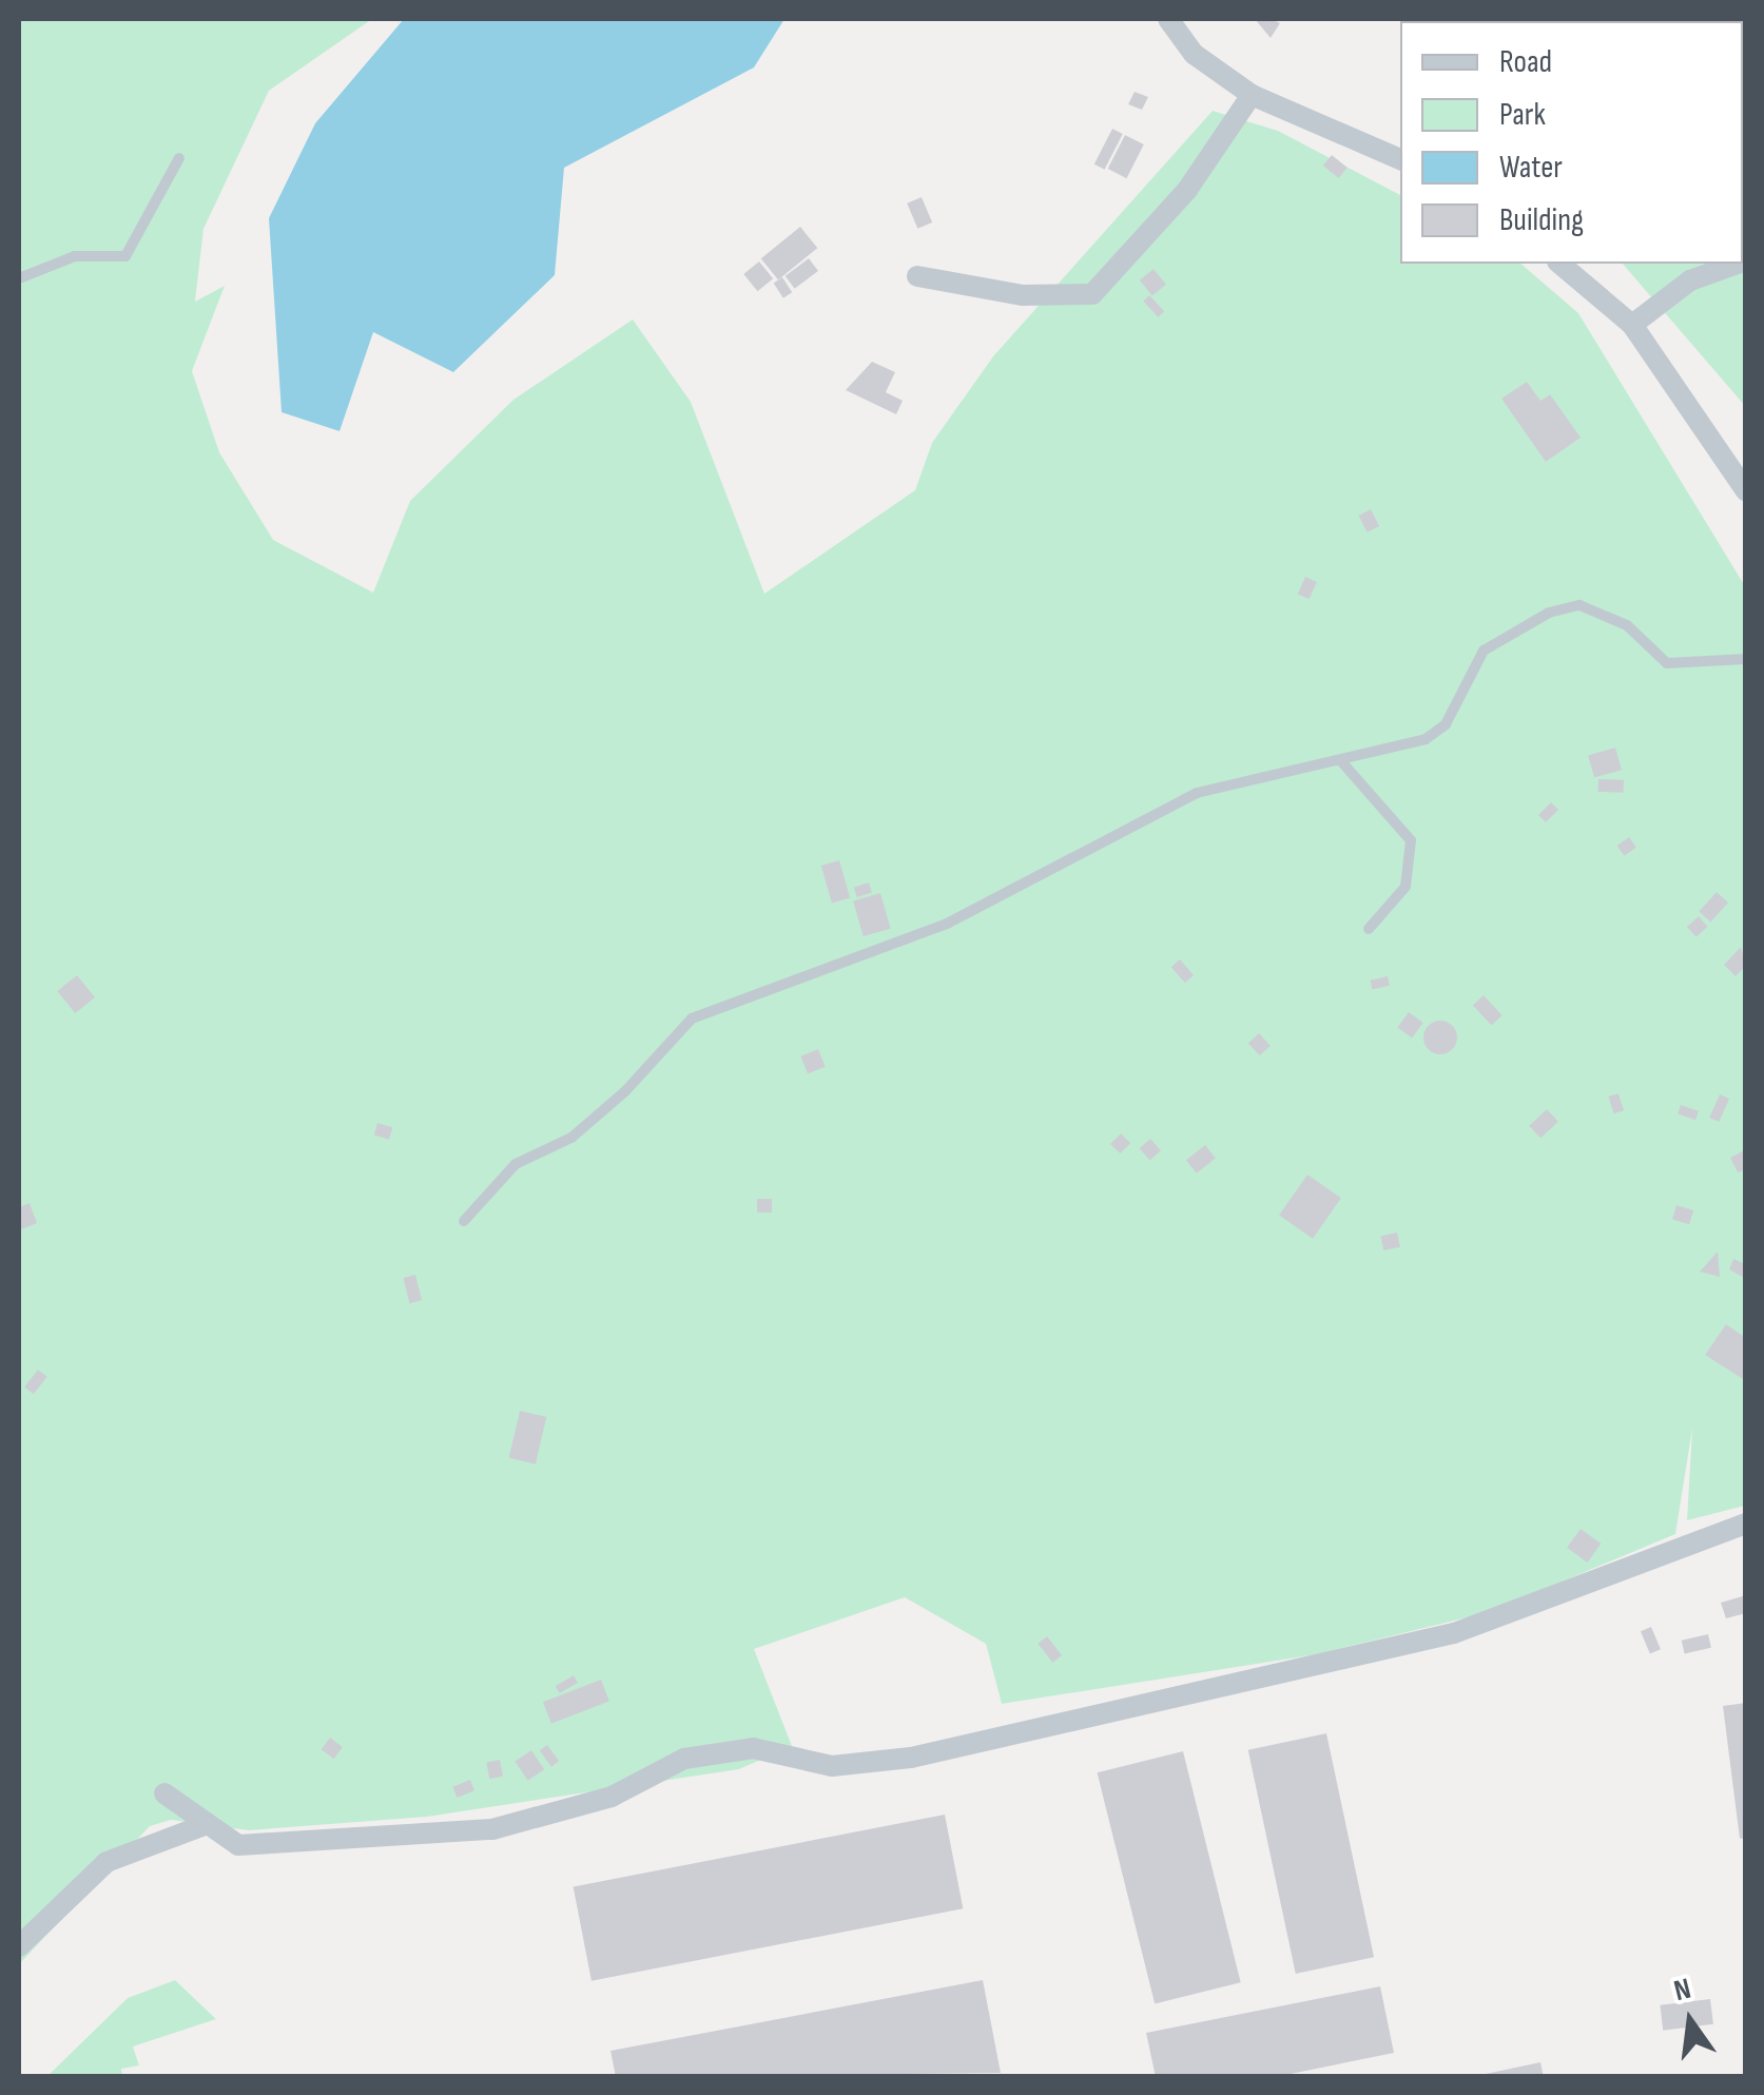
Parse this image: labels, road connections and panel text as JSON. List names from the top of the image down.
{
  "legend": [
    "Road",
    "Park",
    "Water",
    "Building"
  ],
  "north": "top"
}
